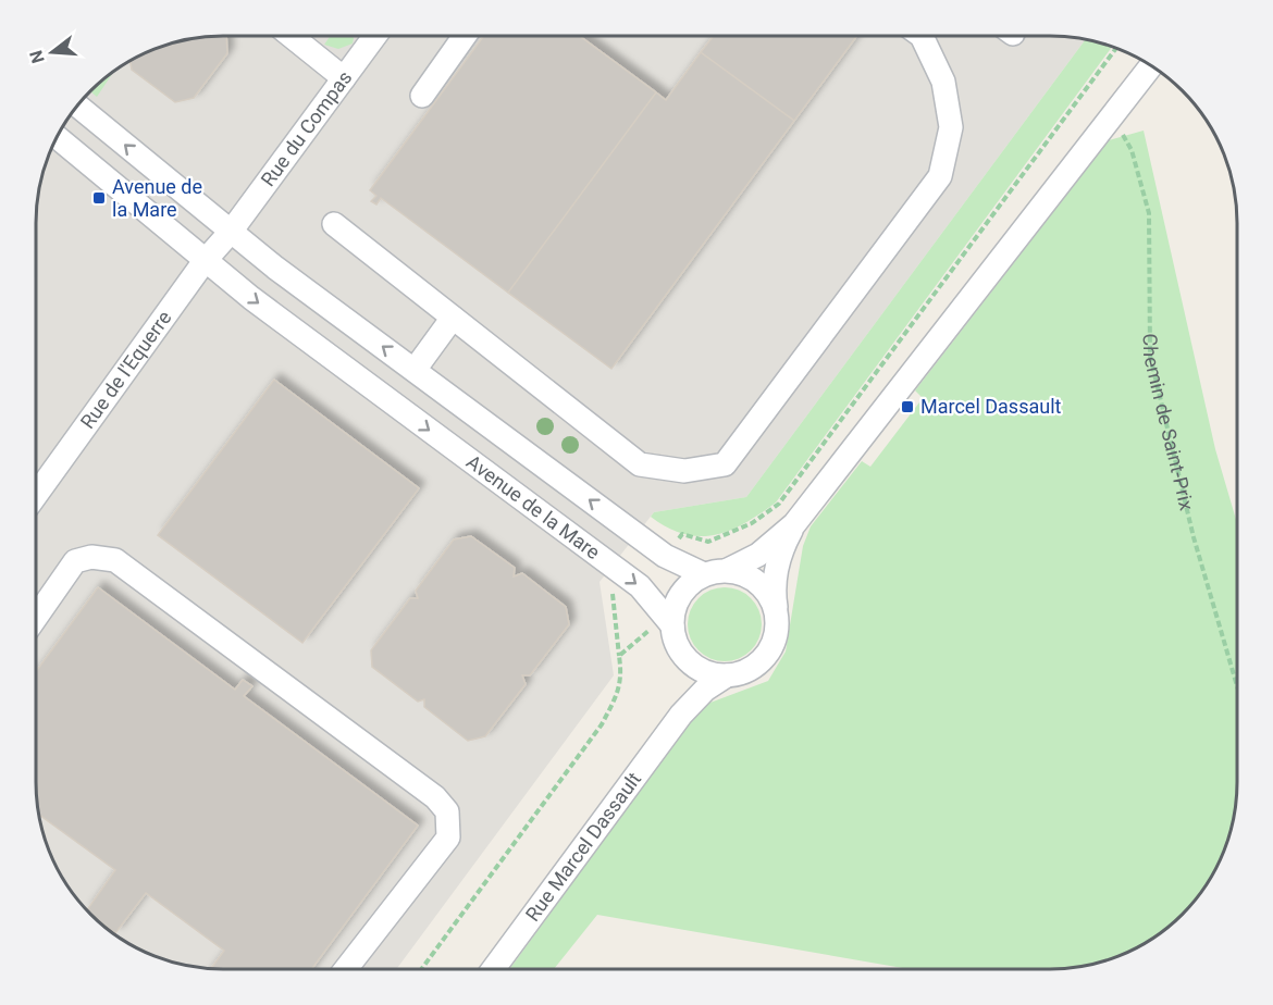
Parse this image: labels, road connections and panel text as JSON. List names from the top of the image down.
{
  "streets": {
    "street": [
      "Rue du Compas",
      "Rue de l'Equerre",
      "Avenue de la Mare",
      "Rue Marcel Dassault"
    ],
    "path": ["Chemin de Saint-Prix"]
  },
  "crossings": [
    ["Rue du Compas", "Rue de l'Equerre"],
    ["Rue du Compas", "Avenue de la Mare"],
    ["Rue de l'Equerre", "Avenue de la Mare"],
    ["Avenue de la Mare", "Rue Marcel Dassault"]
  ],
  "places": {
    "transit": ["Avenue de la Mare", "Marcel Dassault"]
  },
  "north": "left"
}
